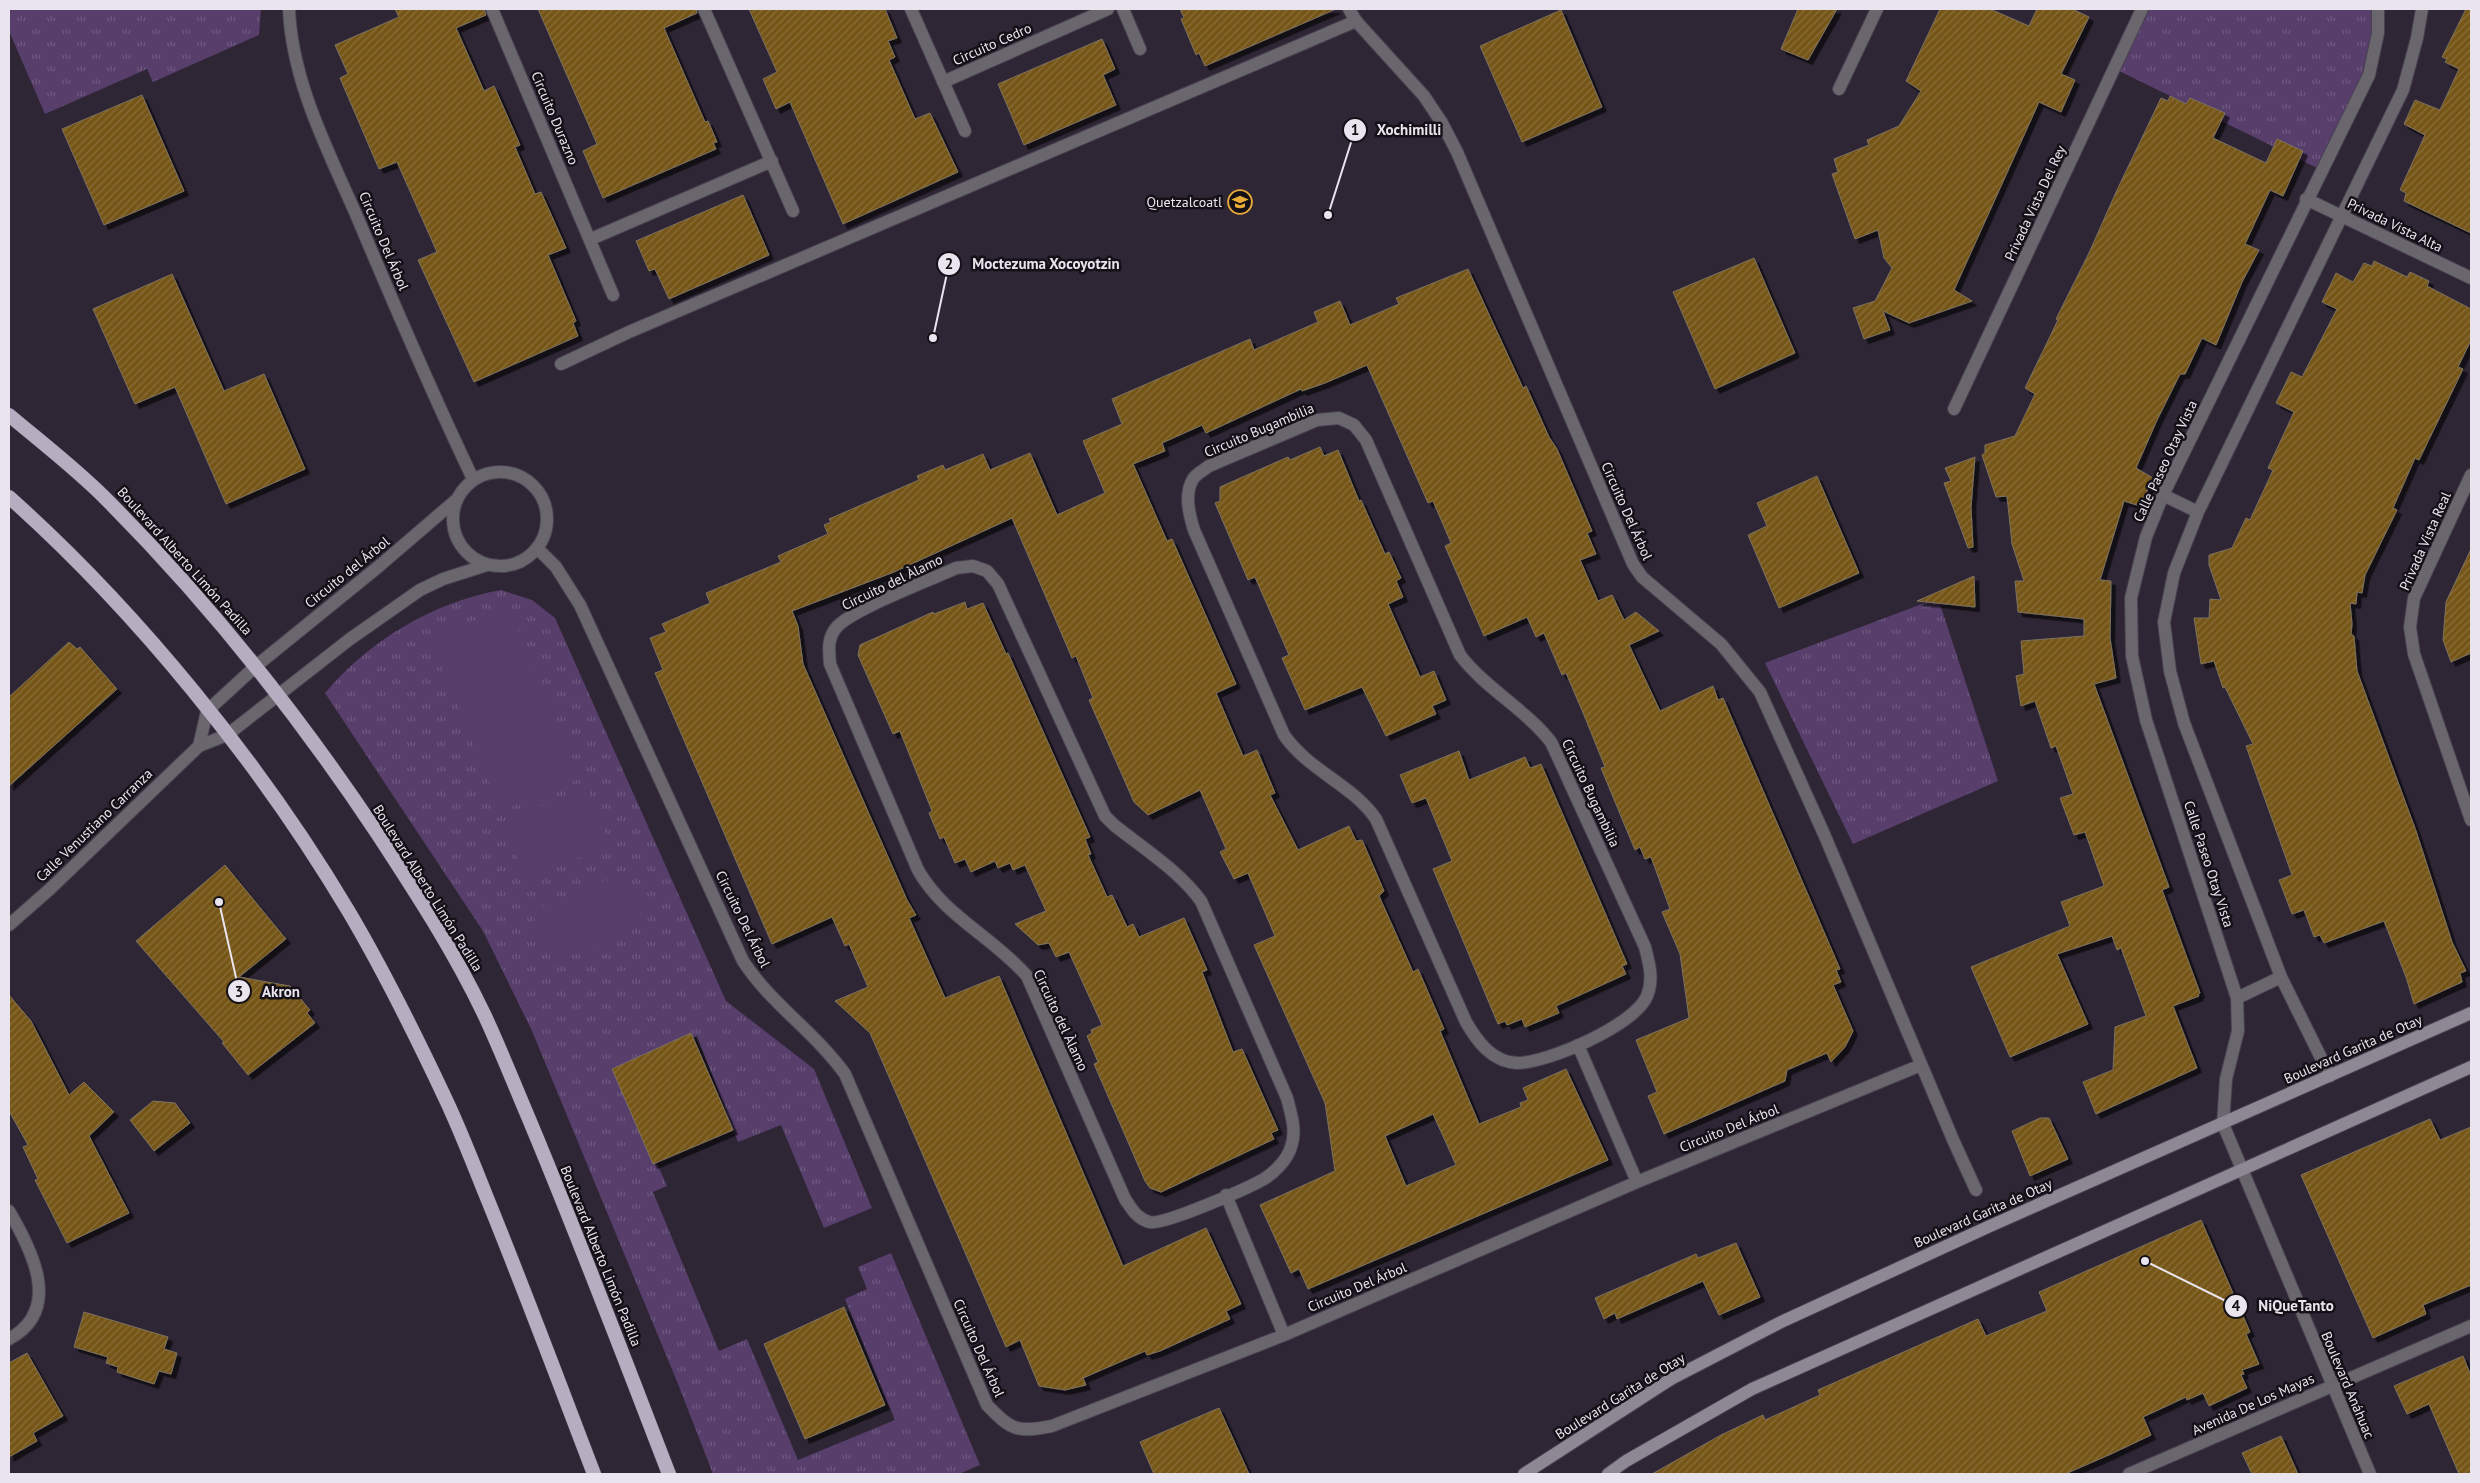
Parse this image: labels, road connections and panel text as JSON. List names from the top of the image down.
{
  "streets": {
    "highway": ["Boulevard Alberto Limón Padilla"],
    "main road": ["Boulevard Garita de Otay"],
    "street": [
      "Circuito Cedro",
      "Circuito Durazno",
      "Privada Vista Del Rey",
      "Privada Vista Alta",
      "Circuito Del Árbol",
      "Circuito Bugambilia",
      "Calle Paseo Otay Vista",
      "Privada Vista Real",
      "Circuito del Árbol",
      "Circuito del Àlamo",
      "Calle Venustiano Carranza",
      "Boulevard Anáhuac",
      "Avenida De Los Mayas"
    ]
  },
  "crossings": [
    ["Privada Vista Alta", "Calle Paseo Otay Vista"],
    ["Circuito Del Árbol", "Circuito del Árbol"],
    ["Calle Paseo Otay Vista", "Boulevard Garita de Otay"],
    ["Calle Paseo Otay Vista", "Boulevard Anáhuac"],
    ["Boulevard Alberto Limón Padilla", "Circuito del Árbol"],
    ["Boulevard Alberto Limón Padilla", "Calle Venustiano Carranza"],
    ["Boulevard Garita de Otay", "Boulevard Anáhuac"],
    ["Boulevard Anáhuac", "Avenida De Los Mayas"]
  ],
  "places": {
    "school or university": ["Quetzalcoatl"],
    "other": [
      "Xochimilli",
      "Moctezuma Xocoyotzin",
      "Akron",
      "NiQueTanto"
    ]
  }
}
